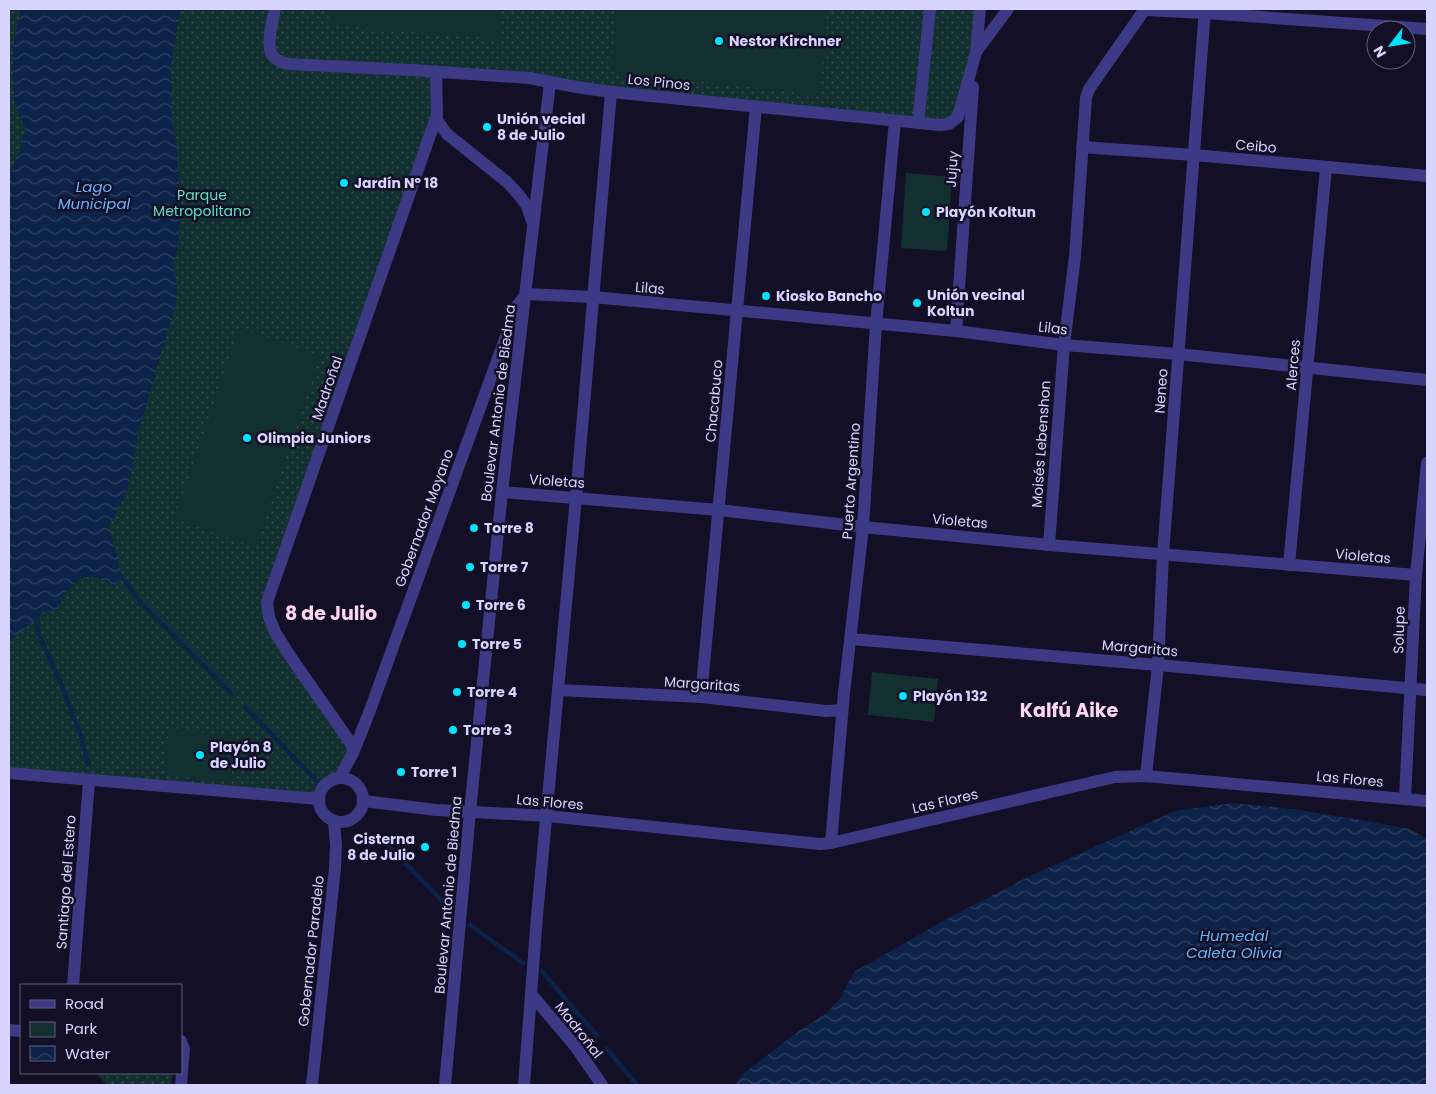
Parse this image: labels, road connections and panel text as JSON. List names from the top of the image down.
{
  "streets": {
    "street": [
      "Los Pinos",
      "Ceibo",
      "Jujuy",
      "Lilas",
      "Alerces",
      "Madroñal",
      "Neneo",
      "Chacabuco",
      "Boulevar Antonio de Biedma",
      "Moisés Lebenshon",
      "Violetas",
      "Puerto Argentino",
      "Gobernador Moyano",
      "Solupe",
      "Margaritas",
      "Las Flores",
      "Santiago del Estero",
      "Gobernador Paradelo"
    ]
  },
  "crossings": [
    ["Los Pinos", "Jujuy"],
    ["Los Pinos", "Madroñal"],
    ["Los Pinos", "Chacabuco"],
    ["Los Pinos", "Boulevar Antonio de Biedma"],
    ["Los Pinos", "Puerto Argentino"],
    ["Ceibo", "Alerces"],
    ["Ceibo", "Neneo"],
    ["Ceibo", "Moisés Lebenshon"],
    ["Jujuy", "Lilas"],
    ["Lilas", "Alerces"],
    ["Lilas", "Neneo"],
    ["Lilas", "Chacabuco"],
    ["Lilas", "Boulevar Antonio de Biedma"],
    ["Lilas", "Moisés Lebenshon"],
    ["Lilas", "Puerto Argentino"],
    ["Lilas", "Gobernador Moyano"],
    ["Alerces", "Violetas"],
    ["Madroñal", "Gobernador Moyano"],
    ["Neneo", "Violetas"],
    ["Neneo", "Margaritas"],
    ["Neneo", "Las Flores"],
    ["Chacabuco", "Violetas"],
    ["Chacabuco", "Margaritas"],
    ["Boulevar Antonio de Biedma", "Violetas"],
    ["Boulevar Antonio de Biedma", "Gobernador Moyano"],
    ["Boulevar Antonio de Biedma", "Las Flores"],
    ["Moisés Lebenshon", "Violetas"],
    ["Violetas", "Puerto Argentino"],
    ["Violetas", "Solupe"],
    ["Puerto Argentino", "Margaritas"],
    ["Puerto Argentino", "Las Flores"],
    ["Solupe", "Margaritas"],
    ["Solupe", "Las Flores"],
    ["Las Flores", "Gobernador Paradelo"]
  ],
  "districts": ["8 de Julio", "Kalfú Aike"],
  "water": ["Lago Municipal", "Humedal Caleta Olivia"],
  "parks": ["Parque Metropolitano"],
  "places": [
    "Nestor Kirchner",
    "Unión vecial 8 de Julio",
    "Jardín Nº 18",
    "Playón Koltun",
    "Kiosko Bancho",
    "Unión vecinal Koltun",
    "Olimpia Juniors",
    "Torre 8",
    "Torre 7",
    "Torre 6",
    "Torre 5",
    "Torre 4",
    "Playón 132",
    "Torre 3",
    "Playón 8 de Julio",
    "Torre 1",
    "Cisterna 8 de Julio"
  ],
  "legend": ["Road", "Park", "Water"],
  "north": "bottom left"
}
